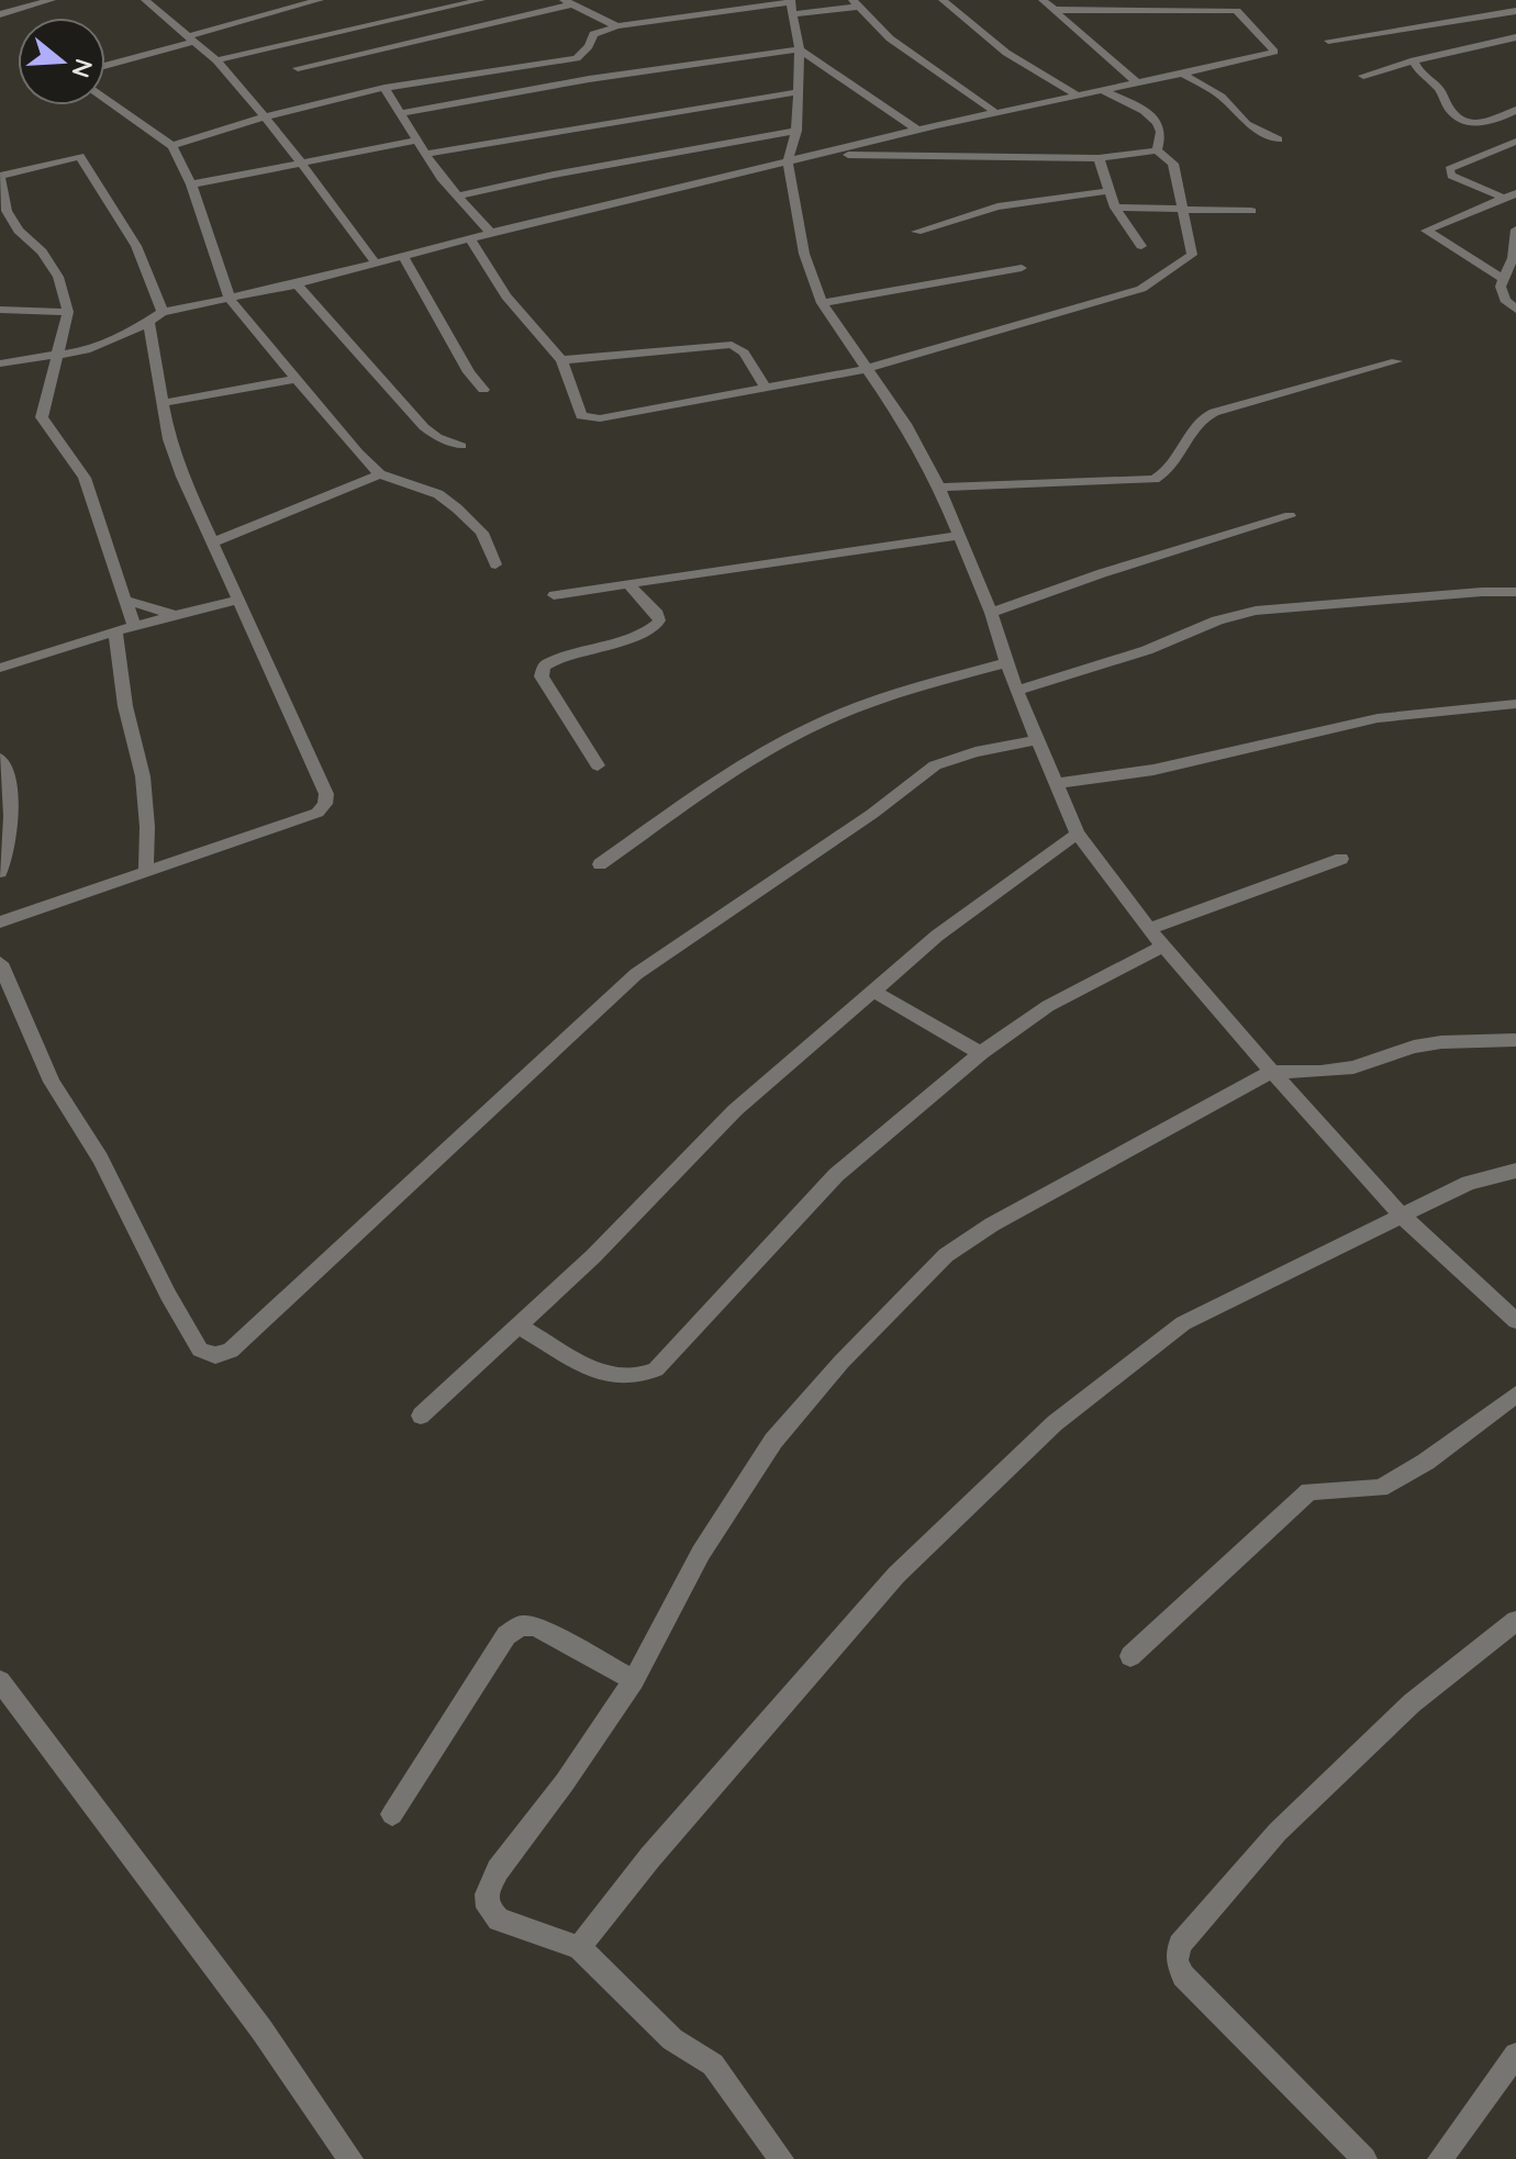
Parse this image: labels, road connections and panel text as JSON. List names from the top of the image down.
{
  "north": "right"
}
